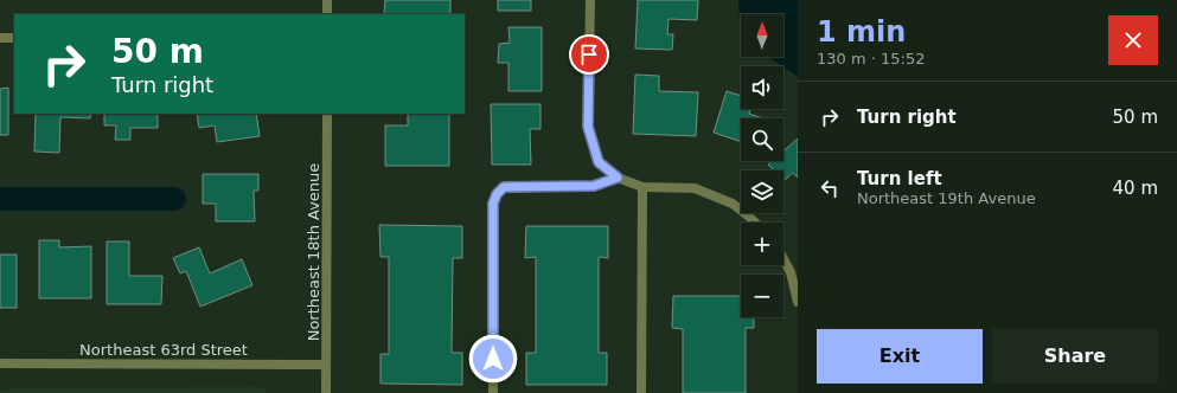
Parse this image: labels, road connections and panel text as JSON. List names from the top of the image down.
{
  "streets": {
    "street": ["Northeast 18th Avenue", "Northeast 63rd Street"]
  },
  "crossings": [
    ["Northeast 18th Avenue", "Northeast 63rd Street"]
  ],
  "north": "top",
  "page": {
    "heading": ["1 min", "130 m · 15:52"],
    "map_buttons": ["+", "−"],
    "turn": ["50 m", "Turn right"],
    "list": [
      {
        "name": "Turn right",
        "value": "50 m"
      },
      {
        "name": "Turn left",
        "note": "Northeast 19th Avenue",
        "value": "40 m"
      }
    ],
    "buttons": ["Exit", "Share"]
  }
}
